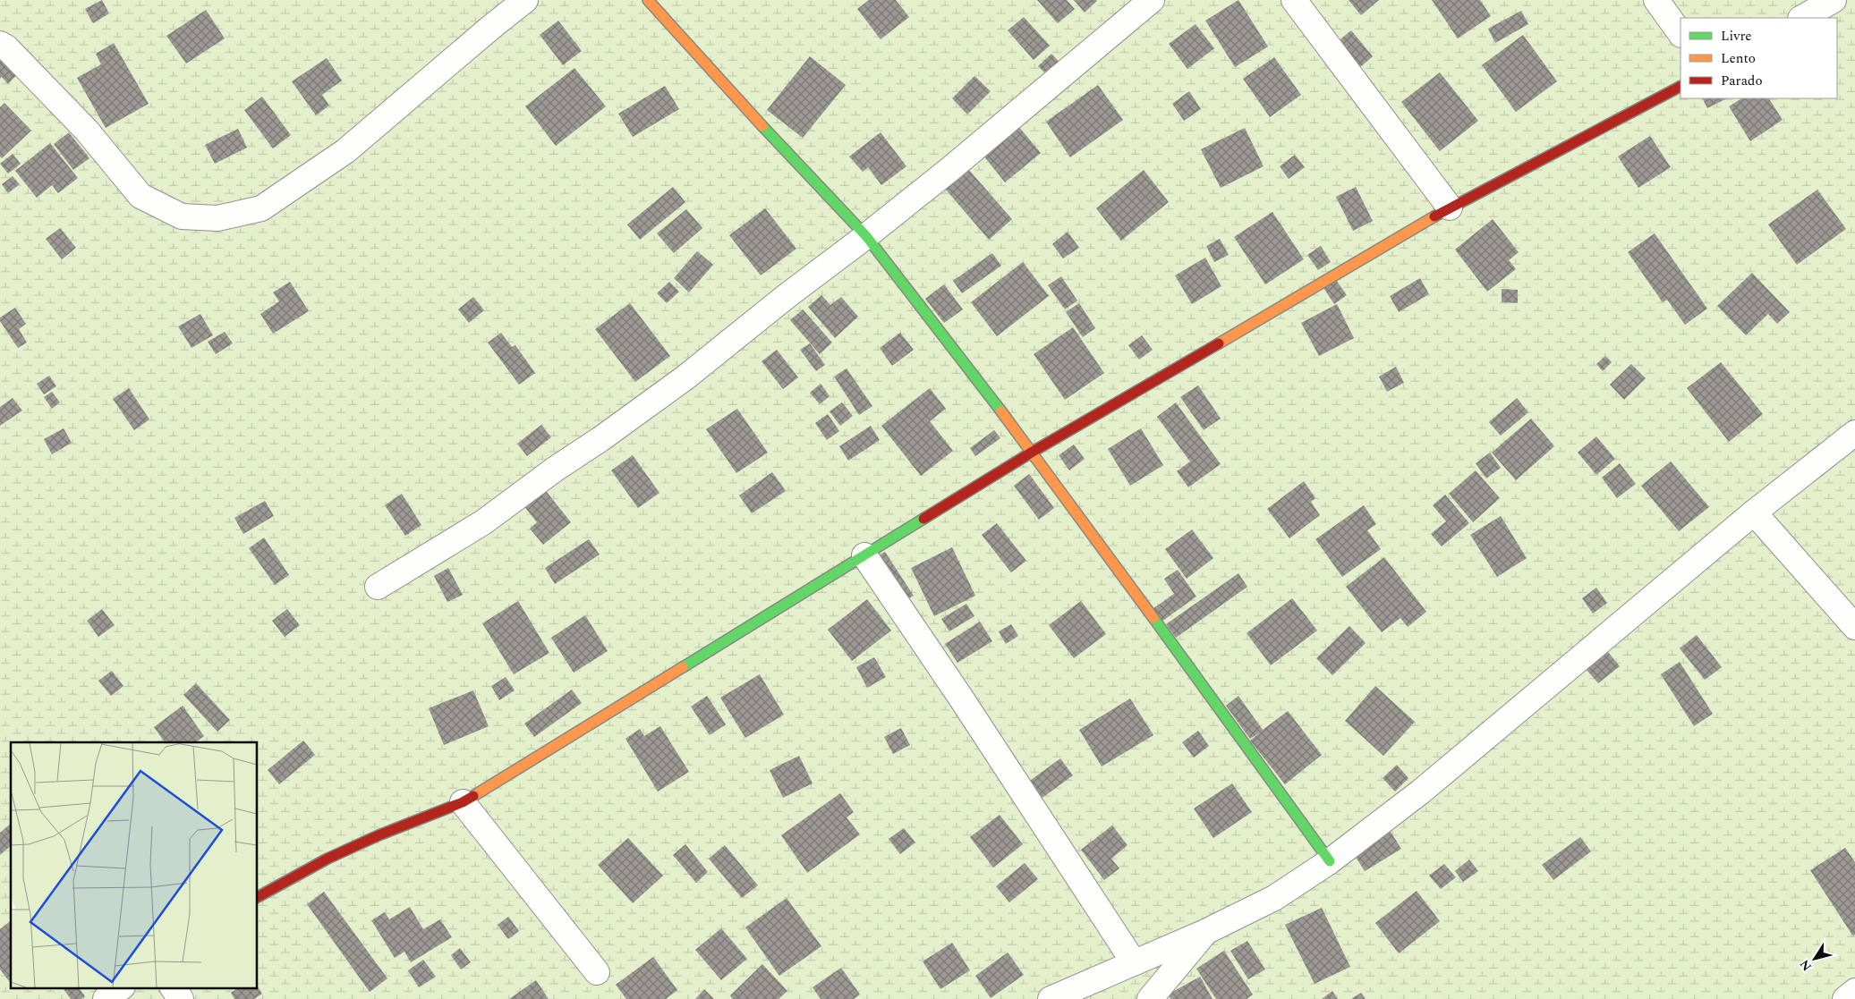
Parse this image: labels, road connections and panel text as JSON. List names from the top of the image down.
{
  "legend": ["Livre", "Lento", "Parado"],
  "north": "bottom left"
}
